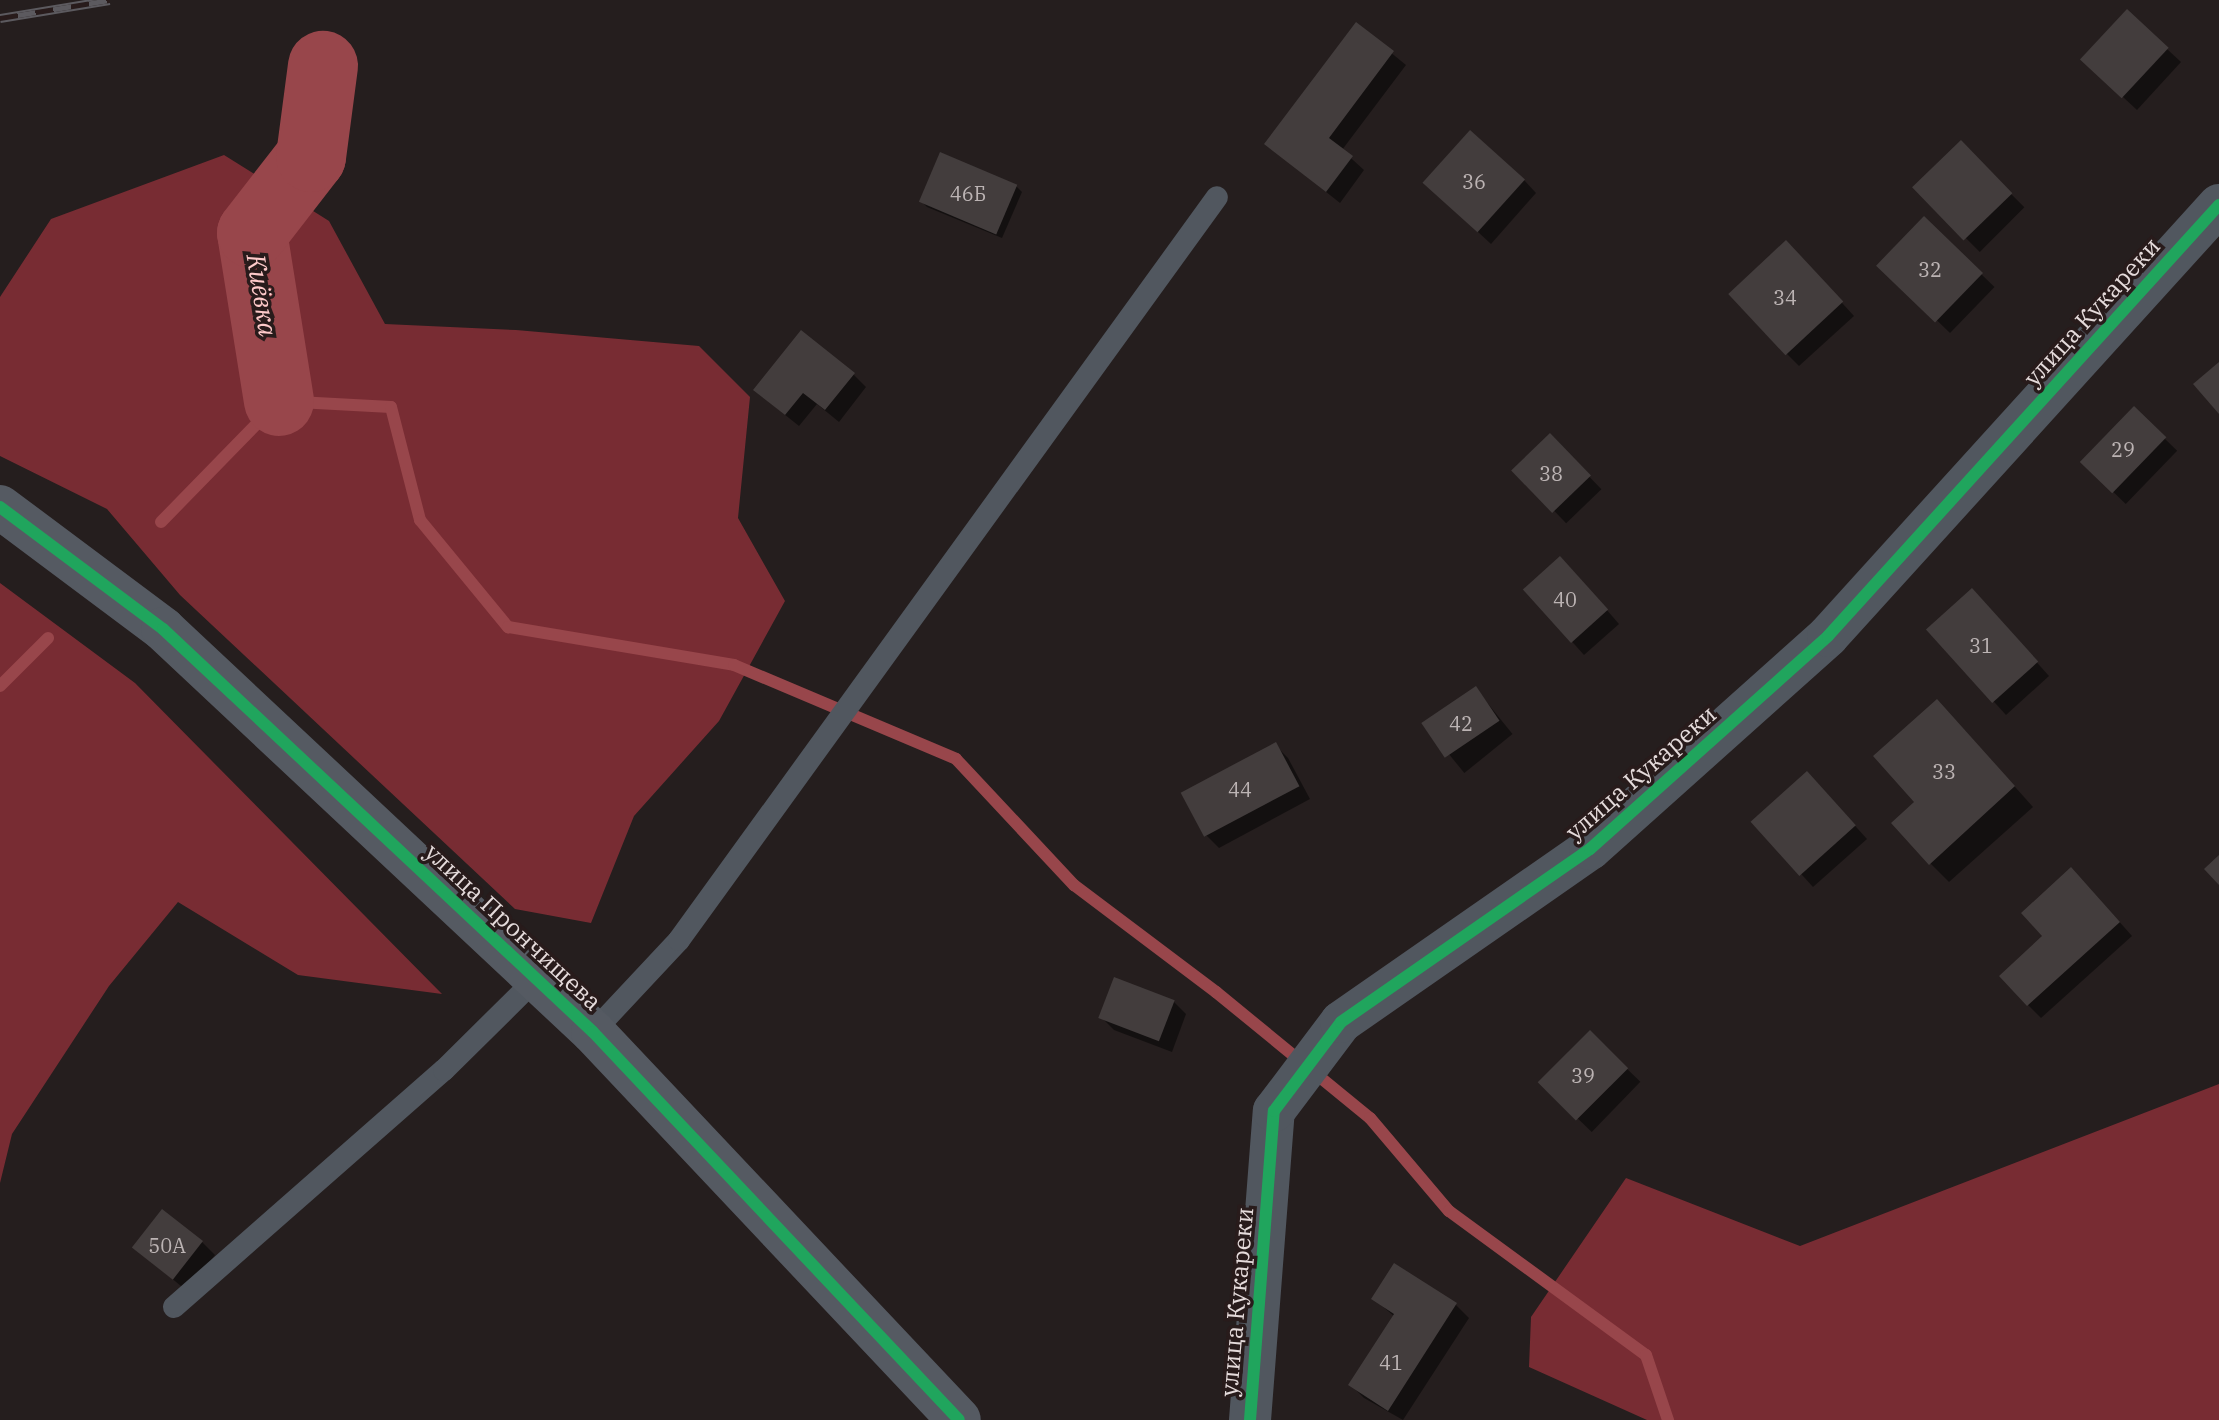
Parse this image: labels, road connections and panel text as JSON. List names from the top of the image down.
{
  "streets": {
    "street": ["улица Кукареки", "улица Прончищева"]
  },
  "water": ["Киёвка"],
  "house_numbers": [
    "36",
    "46Б",
    "32",
    "34",
    "29",
    "38",
    "40",
    "31",
    "42",
    "33",
    "44",
    "39",
    "50А",
    "41"
  ]
}
